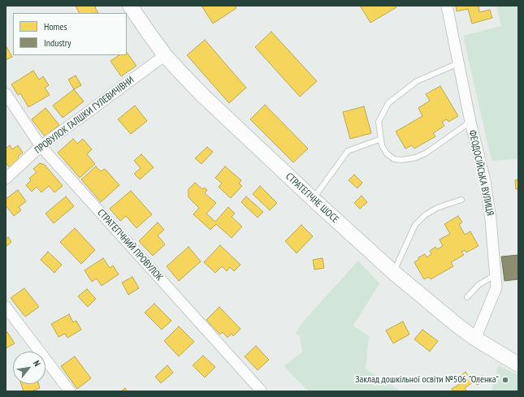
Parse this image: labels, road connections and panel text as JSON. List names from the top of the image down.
{
  "streets": {
    "street": [
      "ПРОВУЛОК ГАЛШКИ ГУЛЕВИЧІВНИ",
      "ФЕОДОСІЙСЬКА ВУЛИЦЯ",
      "СТРАТЕГІЧНЕ ШОСЕ",
      "СТРАТЕГІЧНИЙ ПРОВУЛОК"
    ]
  },
  "crossings": [
    ["ПРОВУЛОК ГАЛШКИ ГУЛЕВИЧІВНИ", "СТРАТЕГІЧНЕ ШОСЕ"],
    ["ПРОВУЛОК ГАЛШКИ ГУЛЕВИЧІВНИ", "СТРАТЕГІЧНИЙ ПРОВУЛОК"],
    ["ФЕОДОСІЙСЬКА ВУЛИЦЯ", "СТРАТЕГІЧНЕ ШОСЕ"]
  ],
  "places": ["Заклад дошкільної освіти №506 \"Оленка\""],
  "legend": ["Homes", "Industry"],
  "north": "top right"
}
